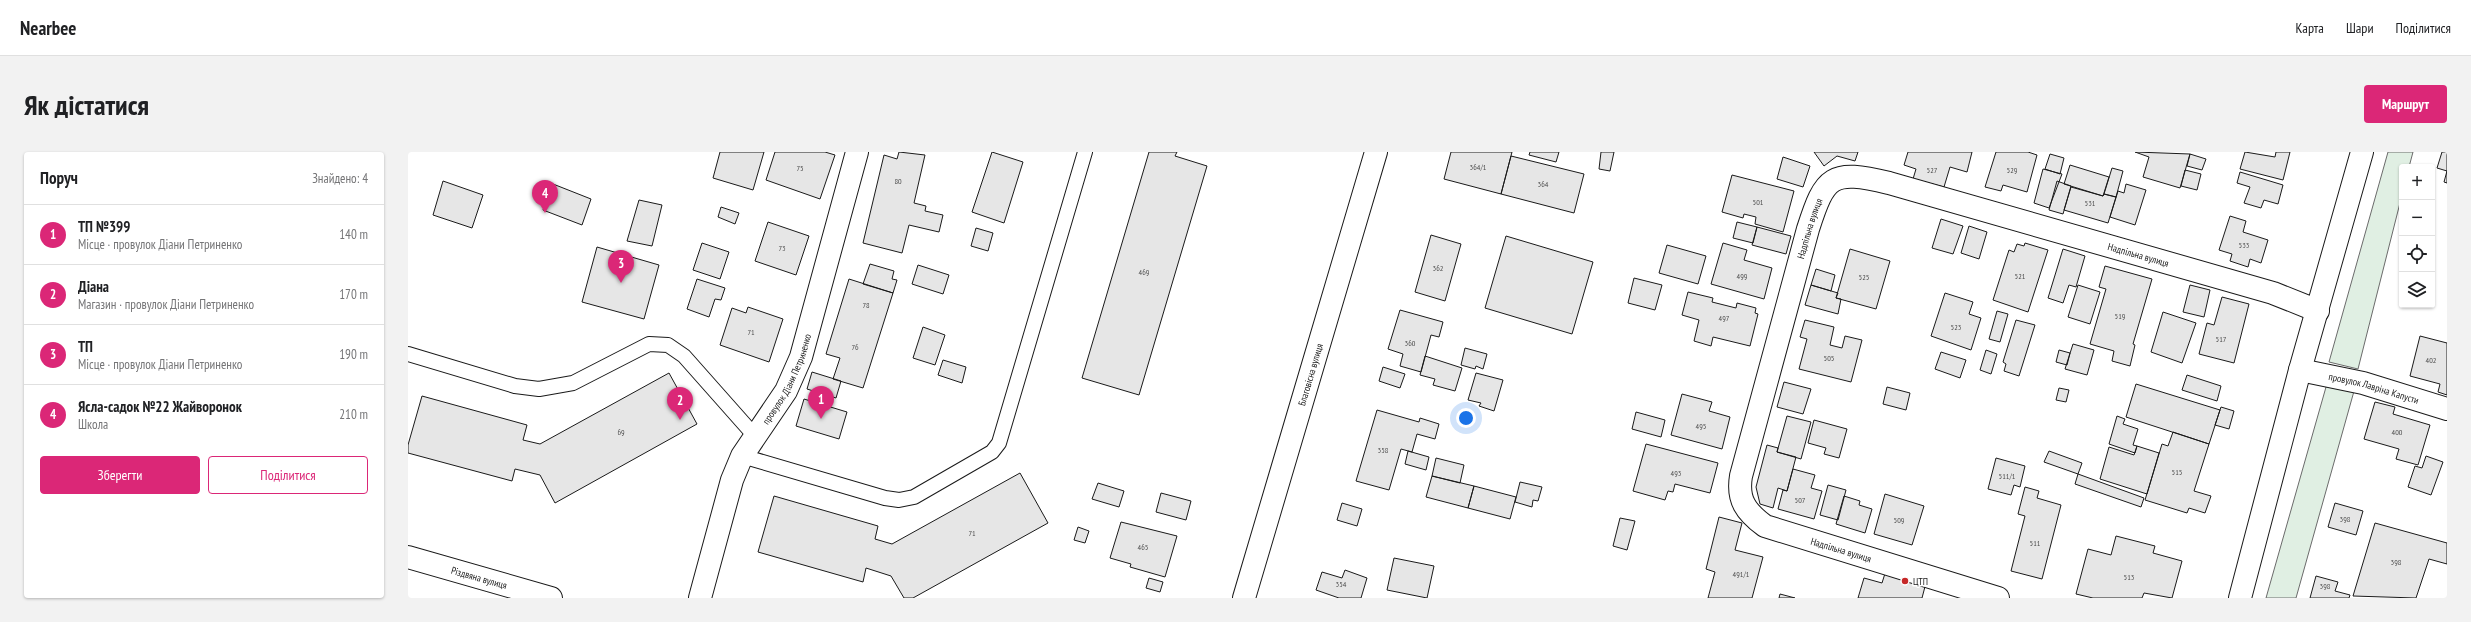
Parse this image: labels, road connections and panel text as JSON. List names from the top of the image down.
{
  "streets": {
    "street": [
      "Надпільна вулиця",
      "Благовісна вулиця",
      "провулок Діани Петриненко",
      "провулок Лавріна Капусти",
      "Різдвяна вулиця"
    ]
  },
  "places": ["ЦТП"],
  "house_numbers": [
    "364/1",
    "75",
    "527",
    "529",
    "80",
    "364",
    "501",
    "531",
    "533",
    "73",
    "362",
    "469",
    "499",
    "521",
    "525",
    "78",
    "519",
    "497",
    "523",
    "71",
    "517",
    "360",
    "76",
    "505",
    "402",
    "495",
    "69",
    "400",
    "358",
    "515",
    "493",
    "511/1",
    "507",
    "398",
    "509",
    "71",
    "511",
    "465",
    "398",
    "491/1",
    "513",
    "354",
    "398"
  ],
  "page": {
    "header": "Nearbee",
    "nav": ["Карта", "Шари", "Поділитися"],
    "buttons": [
      "Маршрут",
      ["Зберегти", "Поділитися"]
    ],
    "title": "Як дістатися",
    "heading": ["Поруч", "Знайдено: 4"],
    "map_buttons": ["+", "−"],
    "pins": [
      "4",
      "3",
      "1",
      "2"
    ],
    "list": [
      {
        "mark": "1",
        "name": "ТП №399",
        "note": "Місце · провулок Діани Петриненко",
        "value": "140 m"
      },
      {
        "mark": "2",
        "name": "Діана",
        "note": "Магазин · провулок Діани Петриненко",
        "value": "170 m"
      },
      {
        "mark": "3",
        "name": "ТП",
        "note": "Місце · провулок Діани Петриненко",
        "value": "190 m"
      },
      {
        "mark": "4",
        "name": "Ясла-садок №22 Жайворонок",
        "note": "Школа",
        "value": "210 m"
      }
    ]
  }
}
